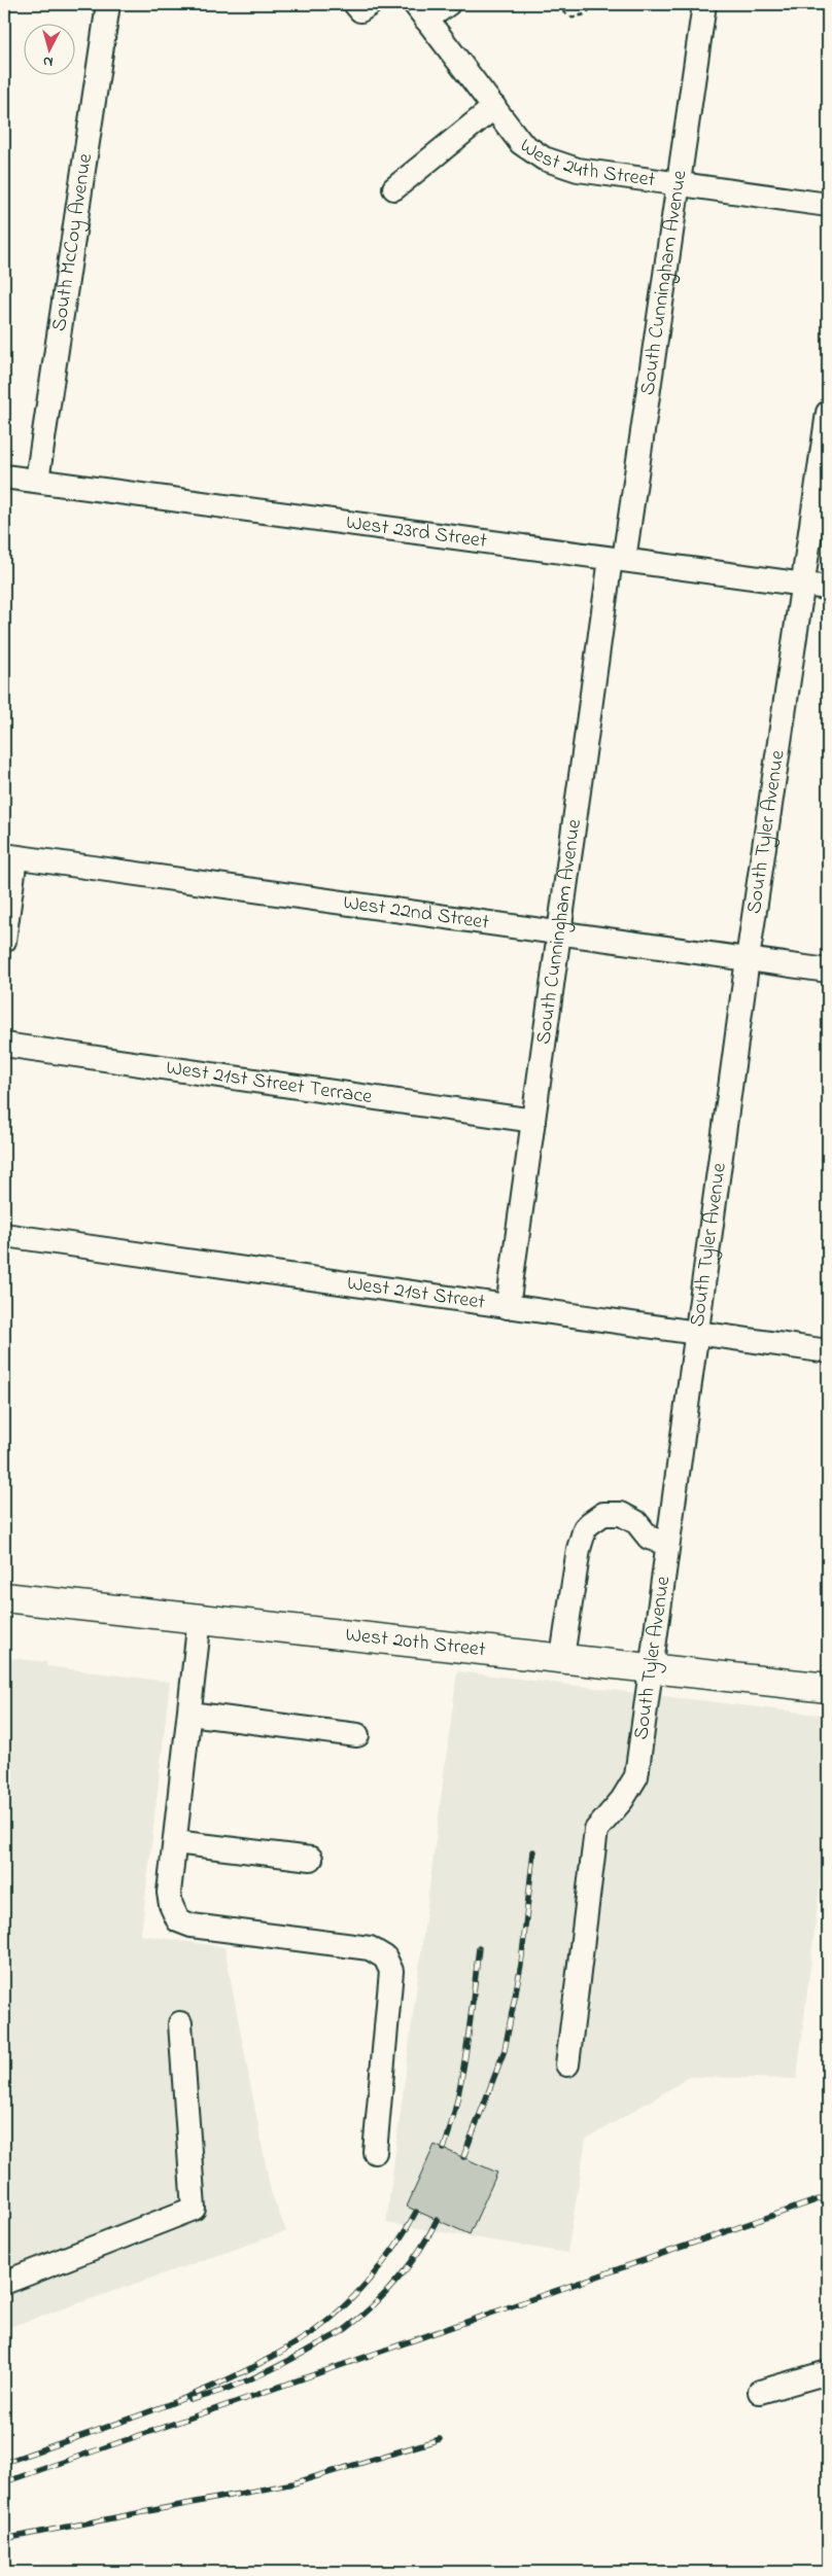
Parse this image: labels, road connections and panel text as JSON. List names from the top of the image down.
{
  "streets": {
    "main road": ["West 20th Street"],
    "street": [
      "West 24th Street",
      "South McCoy Avenue",
      "South Cunningham Avenue",
      "West 23rd Street",
      "South Tyler Avenue",
      "West 22nd Street",
      "West 21st Street Terrace",
      "West 21st Street"
    ]
  },
  "crossings": [
    ["West 24th Street", "South Cunningham Avenue"],
    ["South McCoy Avenue", "West 23rd Street"],
    ["South Cunningham Avenue", "West 23rd Street"],
    ["South Cunningham Avenue", "West 22nd Street"],
    ["South Cunningham Avenue", "West 21st Street Terrace"],
    ["South Cunningham Avenue", "West 21st Street"],
    ["West 23rd Street", "South Tyler Avenue"],
    ["South Tyler Avenue", "West 22nd Street"],
    ["South Tyler Avenue", "West 21st Street"],
    ["South Tyler Avenue", "West 20th Street"]
  ],
  "north": "bottom"
}
